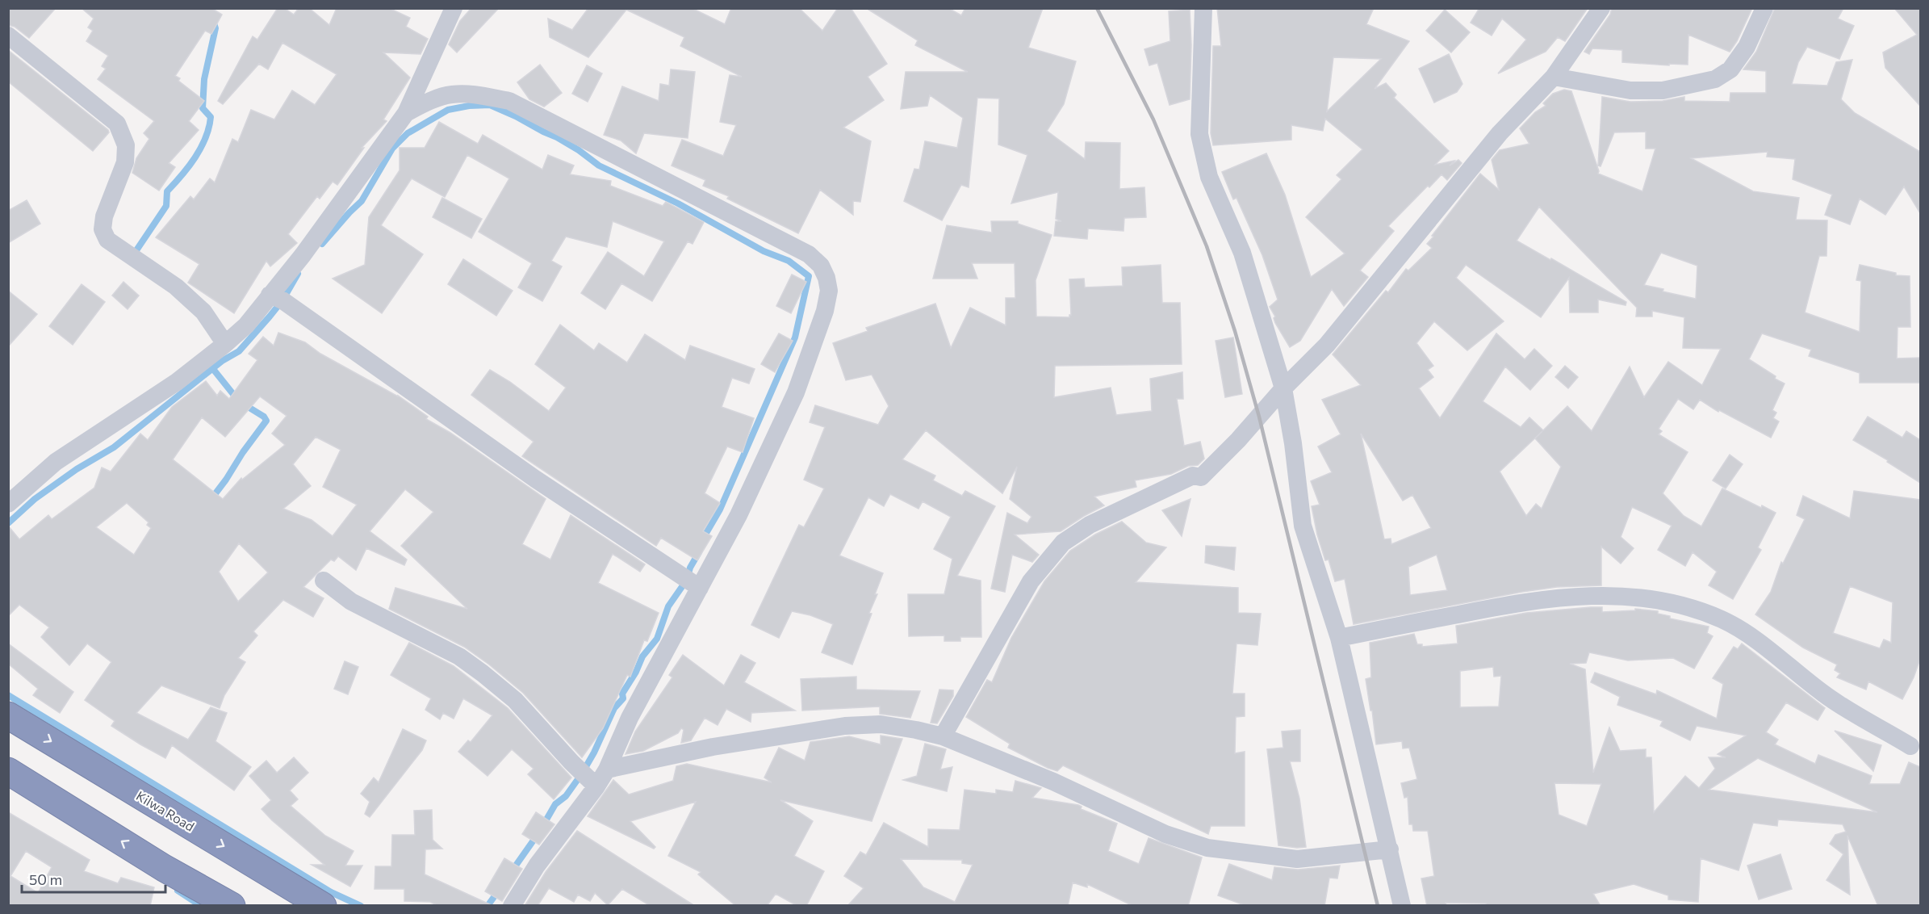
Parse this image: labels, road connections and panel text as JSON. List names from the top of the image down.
{
  "streets": {
    "highway": ["Kilwa Road"]
  },
  "scale_bar": "50 m"
}
